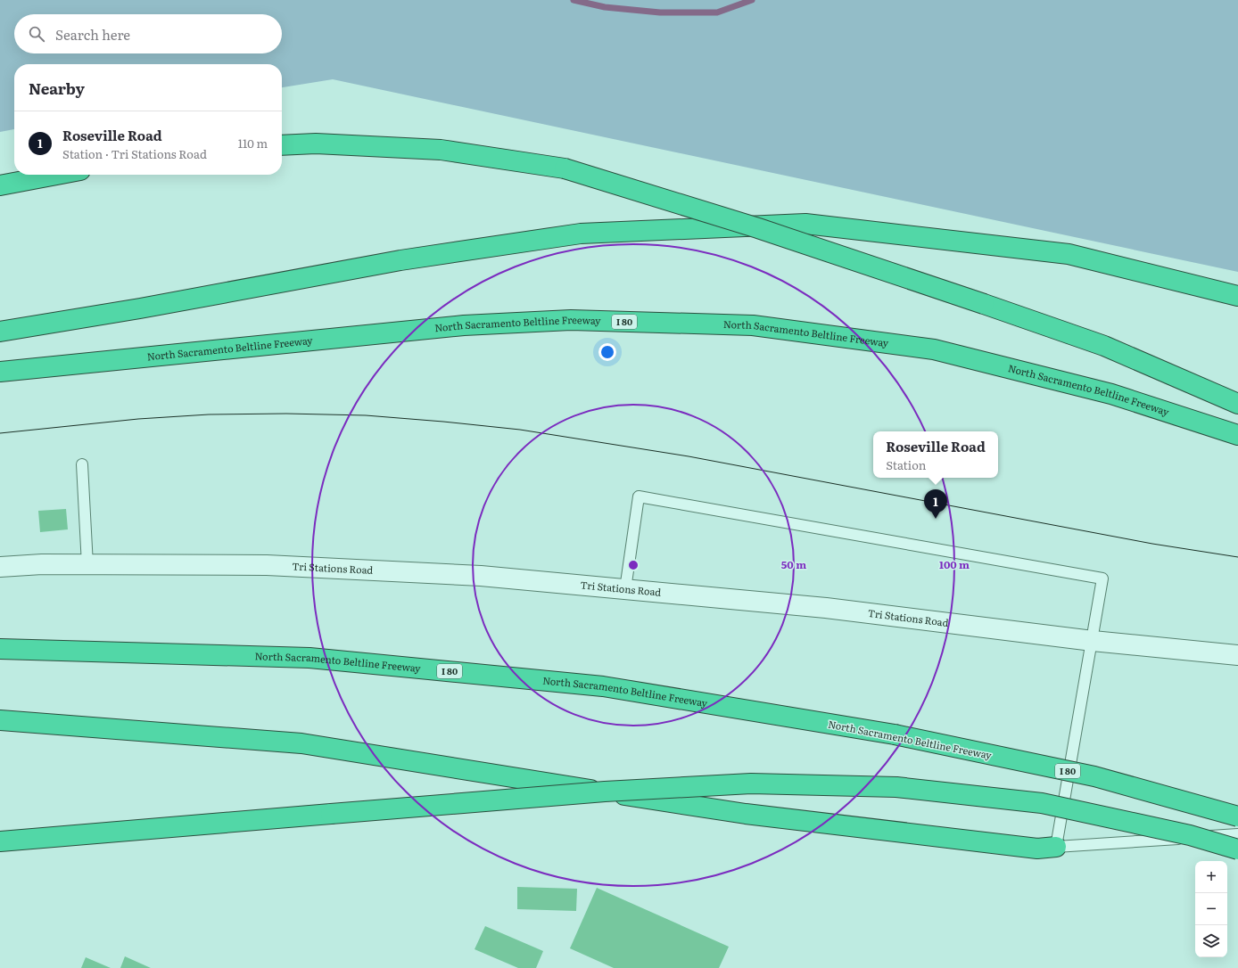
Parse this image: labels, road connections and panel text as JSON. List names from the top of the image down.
{
  "streets": {
    "highway": ["I 80", "North Sacramento Beltline Freeway"],
    "street": ["Tri Stations Road"]
  },
  "page": {
    "search": "Search here",
    "heading": "Nearby",
    "list": [
      {
        "mark": "1",
        "name": "Roseville Road",
        "note": "Station · Tri Stations Road",
        "value": "110 m"
      }
    ],
    "popup": ["Roseville Road", "Station"],
    "pins": "1",
    "map_buttons": ["+", "−"]
  },
  "rings": ["50 m", "100 m"]
}
